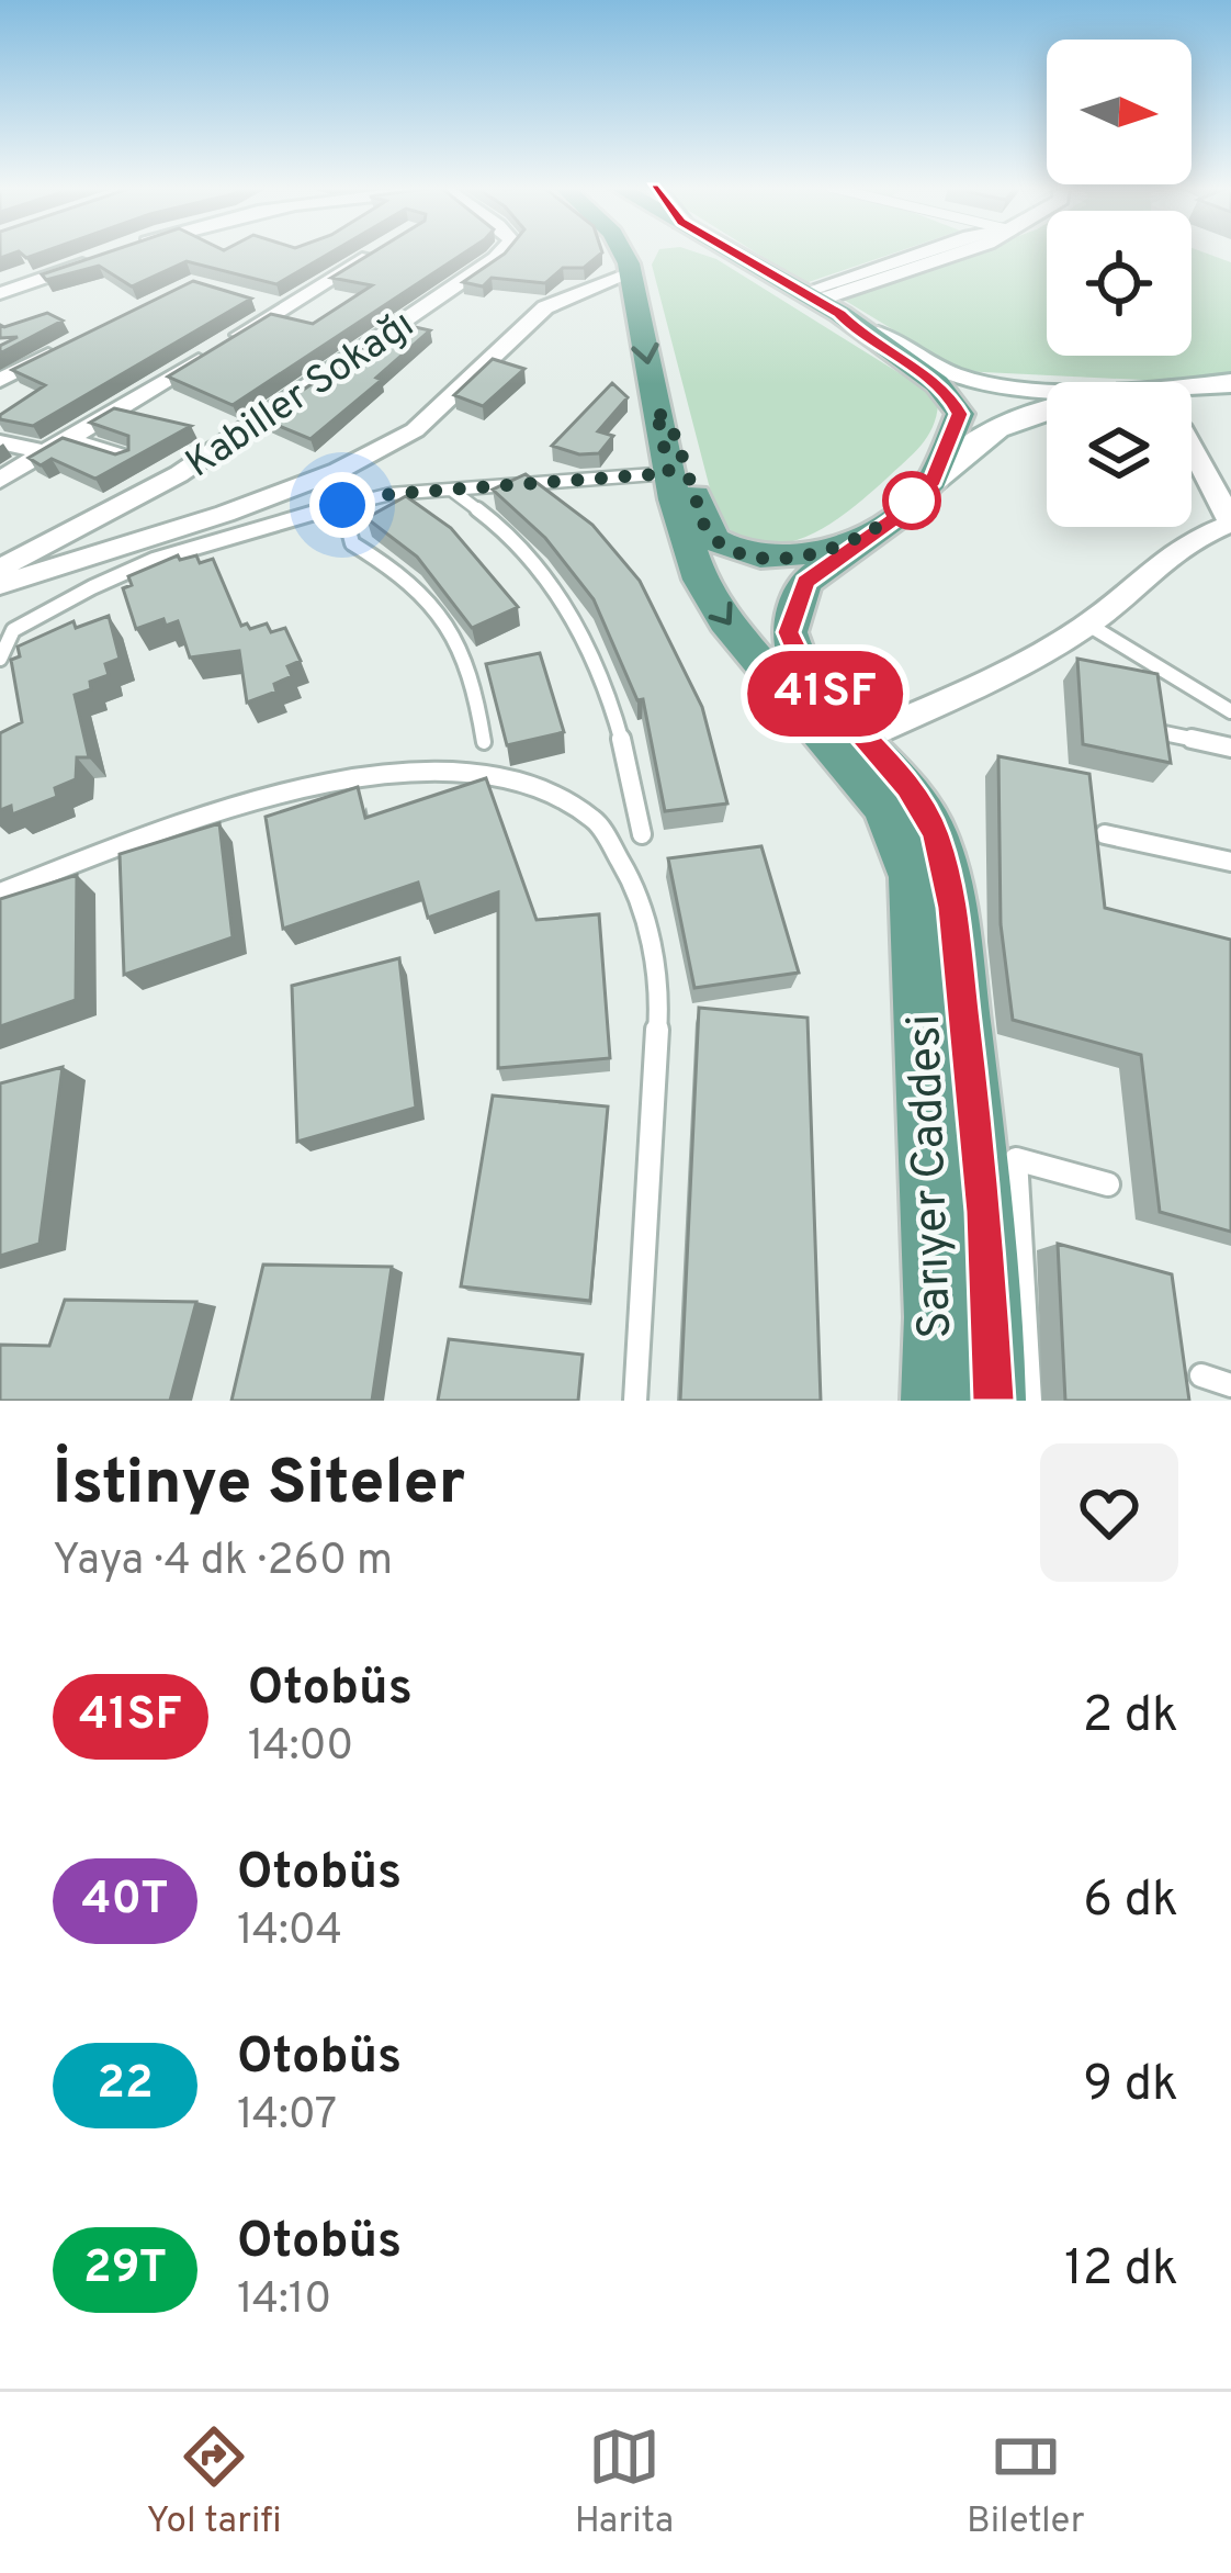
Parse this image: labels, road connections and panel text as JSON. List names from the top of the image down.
{
  "streets": {
    "main road": ["Sarıyer Caddesi"],
    "street": ["Kabiller Sokağı"]
  },
  "lines": ["bus line 41SF"],
  "north": "right",
  "page": {
    "on_map": "41SF",
    "heading": ["İstinye Siteler", "Yaya · 4 dk · 260 m"],
    "list": [
      {
        "mark": "41SF",
        "name": "Otobüs",
        "note": "14:00",
        "value": "2 dk"
      },
      {
        "mark": "40T",
        "name": "Otobüs",
        "note": "14:04",
        "value": "6 dk"
      },
      {
        "mark": "22",
        "name": "Otobüs",
        "note": "14:07",
        "value": "9 dk"
      },
      {
        "mark": "29T",
        "name": "Otobüs",
        "note": "14:10",
        "value": "12 dk"
      }
    ],
    "tabs": ["Yol tarifi", "Harita", "Biletler"]
  }
}
